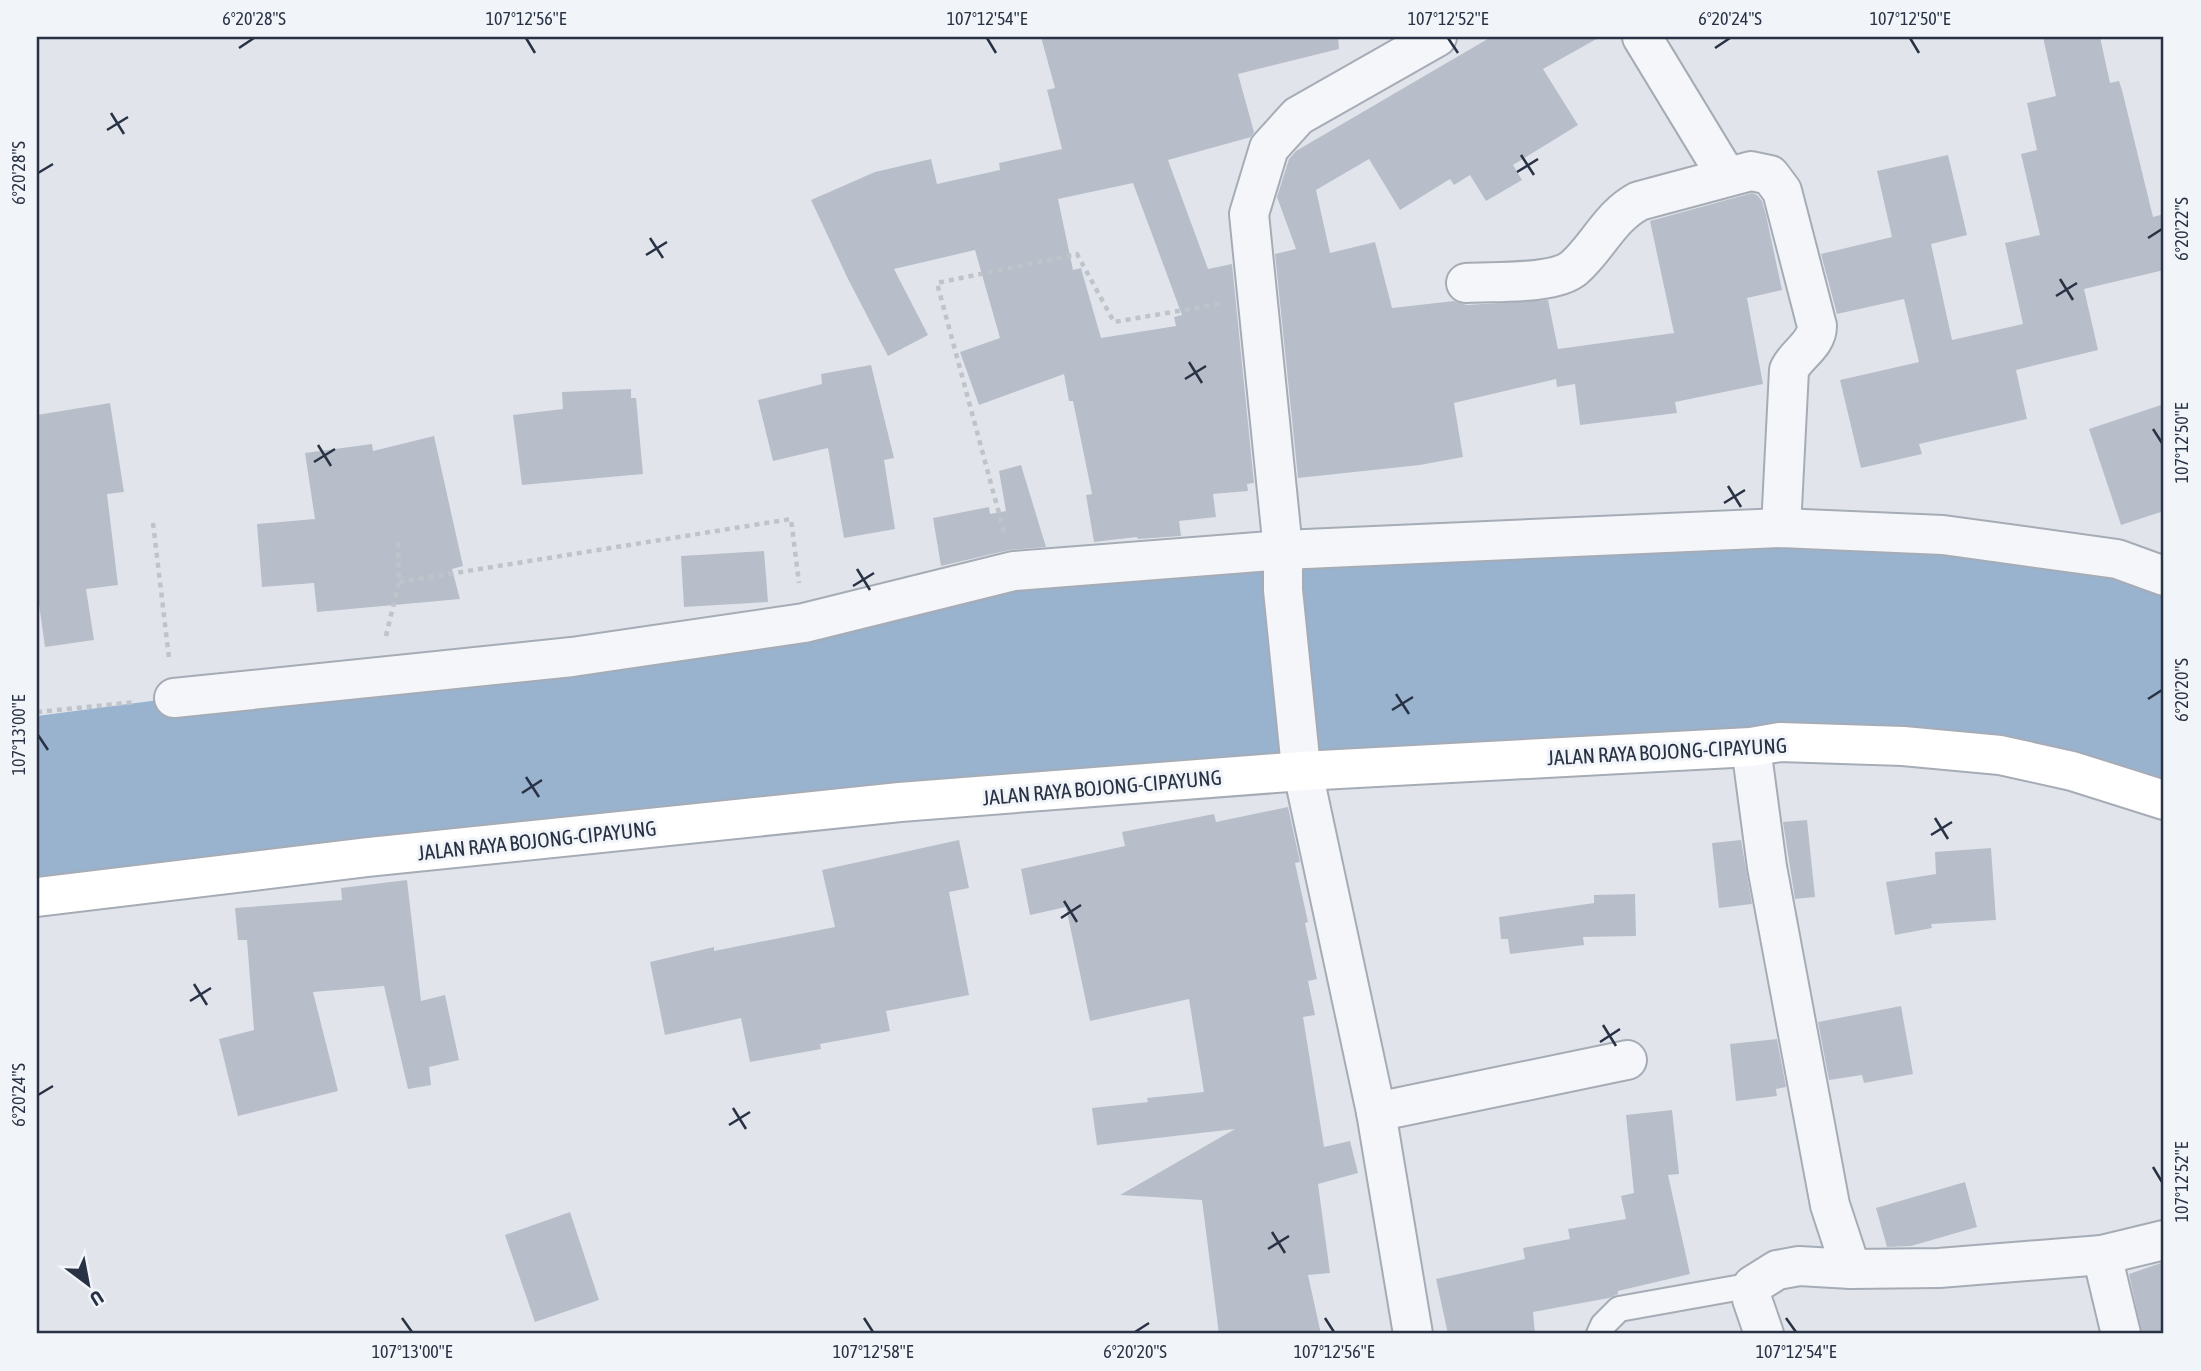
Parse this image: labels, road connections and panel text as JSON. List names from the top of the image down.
{
  "streets": {
    "street": ["JALAN RAYA BOJONG-CIPAYUNG"]
  },
  "north": "bottom right",
  "coordinates": [
    "6°20'28\"S",
    "107°12'56\"E",
    "107°12'54\"E",
    "107°12'52\"E",
    "6°20'24\"S",
    "107°12'50\"E",
    "6°20'22\"S",
    "6°20'20\"S",
    "107°13'00\"E",
    "107°12'58\"E"
  ]
}
